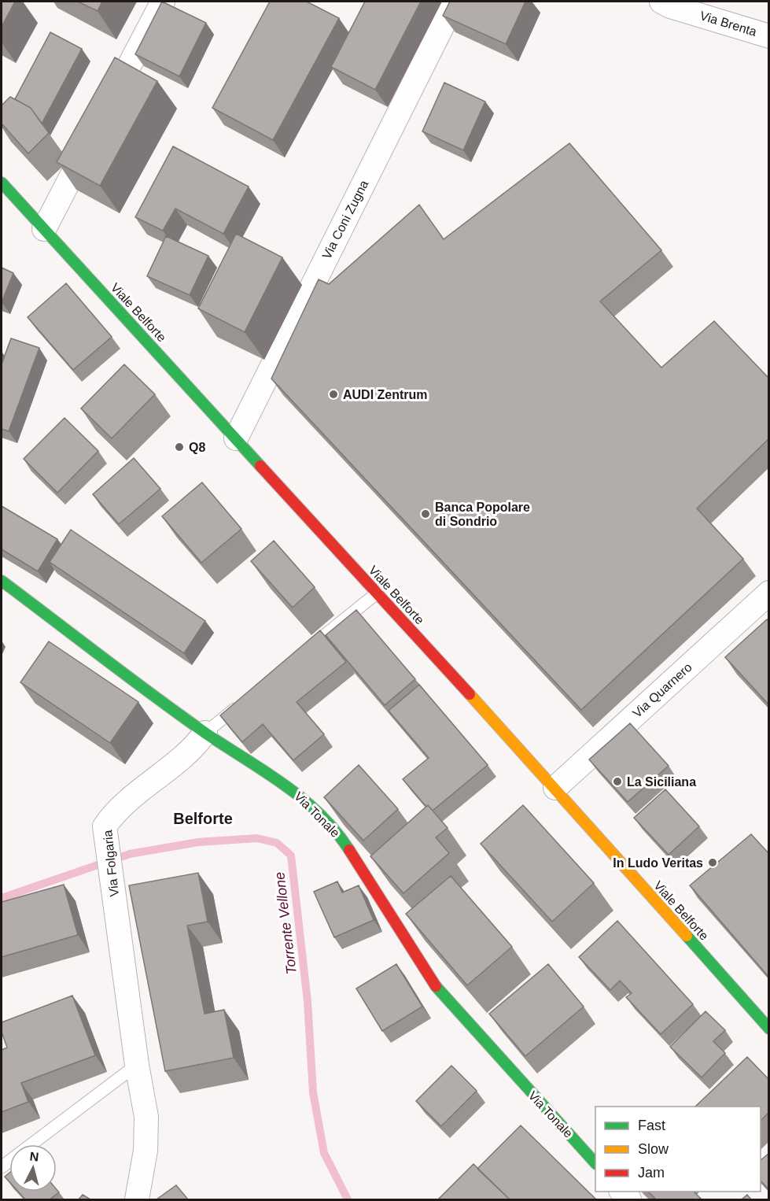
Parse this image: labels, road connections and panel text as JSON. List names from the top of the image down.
{
  "streets": {
    "main road": ["Viale Belforte", "Via Tonale"],
    "street": [
      "Via Brenta",
      "Via Coni Zugna",
      "Via Quarnero",
      "Via Folgaria"
    ]
  },
  "crossings": [
    ["Via Coni Zugna", "Viale Belforte"],
    ["Viale Belforte", "Via Quarnero"],
    ["Via Tonale", "Via Folgaria"]
  ],
  "districts": ["Belforte"],
  "water": ["Torrente Vellone"],
  "places": [
    "AUDI Zentrum",
    "Q8",
    "Banca Popolare di Sondrio",
    "La Siciliana",
    "In Ludo Veritas"
  ],
  "legend": ["Fast", "Slow", "Jam"],
  "north": "top"
}
